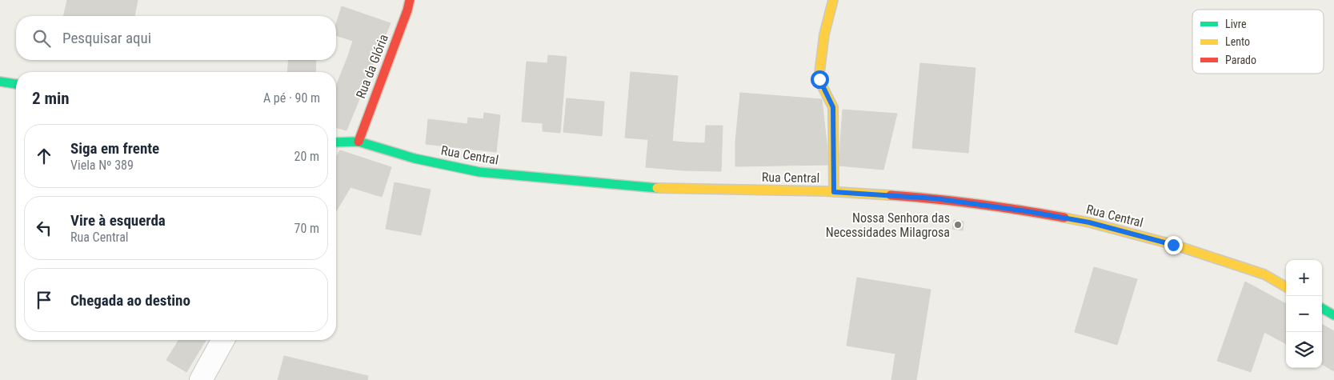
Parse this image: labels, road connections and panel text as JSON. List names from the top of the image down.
{
  "streets": {
    "street": ["Rua da Glória", "Rua Central"]
  },
  "crossings": [
    ["Rua da Glória", "Rua Central"]
  ],
  "places": ["Nossa Senhora das Necessidades Milagrosa"],
  "legend": ["Livre", "Lento", "Parado"],
  "page": {
    "search": "Pesquisar aqui",
    "heading": ["2 min", "A pé · 90 m"],
    "list": [
      ["Siga em frente", "Viela Nº 389", "20 m"],
      ["Vire à esquerda", "Rua Central", "70 m"],
      "Chegada ao destino"
    ],
    "map_buttons": ["+", "−"]
  }
}
